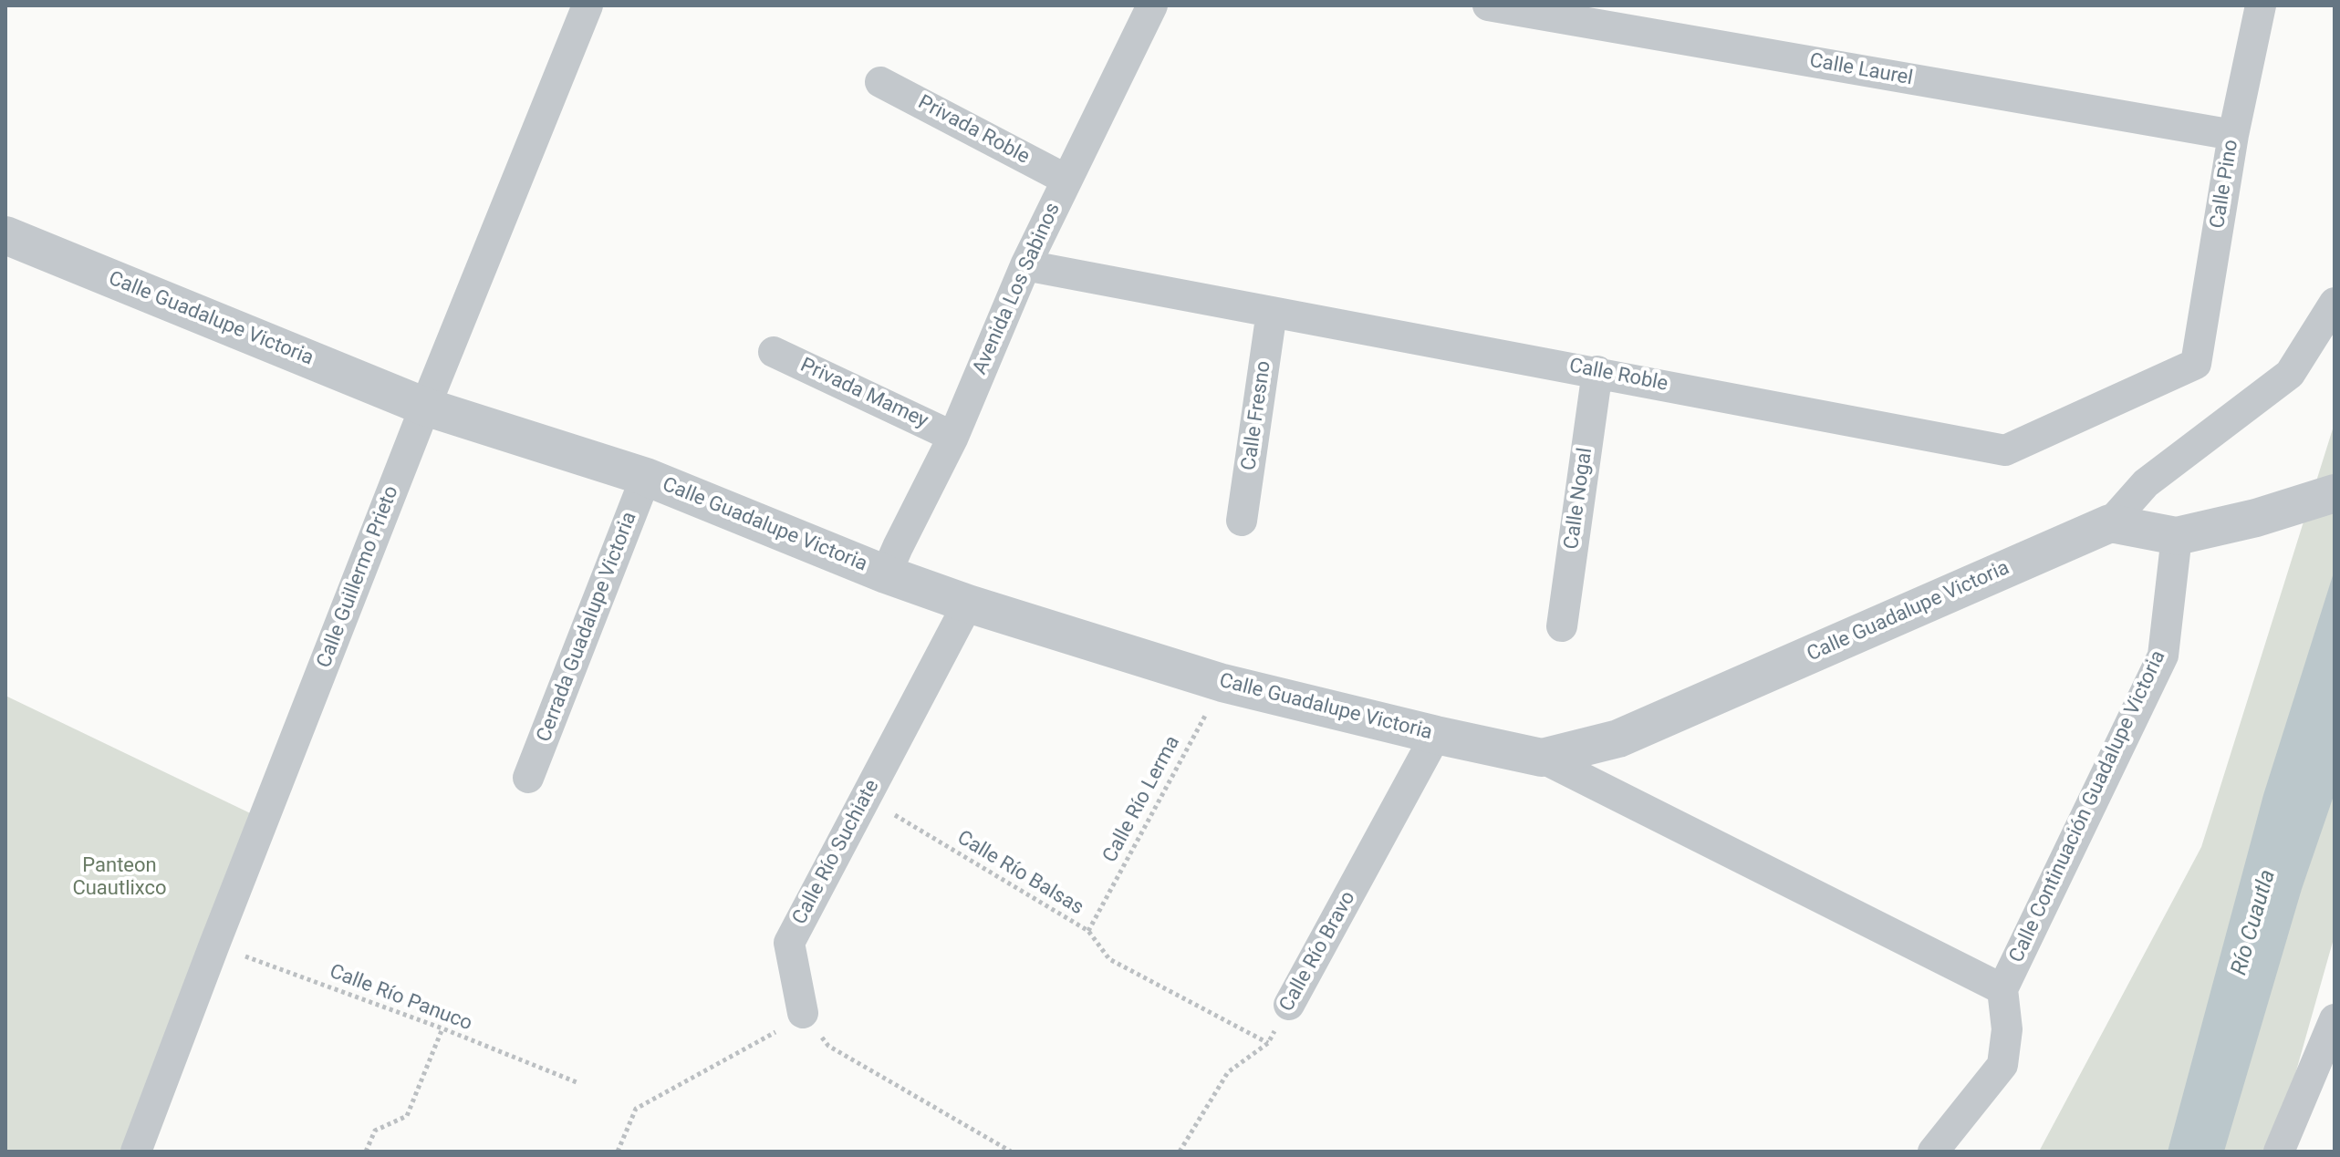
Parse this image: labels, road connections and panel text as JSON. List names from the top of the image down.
{
  "streets": {
    "street": [
      "Calle Laurel",
      "Privada Roble",
      "Calle Pino",
      "Avenida Los Sabinos",
      "Calle Guadalupe Victoria",
      "Calle Roble",
      "Privada Mamey",
      "Calle Fresno",
      "Calle Nogal",
      "Calle Guillermo Prieto",
      "Cerrada Guadalupe Victoria",
      "Calle Continuación Guadalupe Victoria",
      "Calle Río Suchiate",
      "Calle Río Bravo"
    ],
    "path": ["Calle Río Lerma", "Calle Río Balsas", "Calle Río Panuco"]
  },
  "crossings": [
    ["Calle Laurel", "Calle Pino"],
    ["Privada Roble", "Avenida Los Sabinos"],
    ["Calle Pino", "Calle Roble"],
    ["Avenida Los Sabinos", "Calle Guadalupe Victoria"],
    ["Avenida Los Sabinos", "Calle Roble"],
    ["Avenida Los Sabinos", "Privada Mamey"],
    ["Calle Guadalupe Victoria", "Calle Guillermo Prieto"],
    ["Calle Guadalupe Victoria", "Cerrada Guadalupe Victoria"],
    ["Calle Guadalupe Victoria", "Calle Río Lerma"],
    ["Calle Guadalupe Victoria", "Calle Continuación Guadalupe Victoria"],
    ["Calle Guadalupe Victoria", "Calle Río Suchiate"],
    ["Calle Guadalupe Victoria", "Calle Río Bravo"],
    ["Calle Roble", "Calle Fresno"],
    ["Calle Roble", "Calle Nogal"],
    ["Calle Guillermo Prieto", "Calle Río Panuco"],
    ["Calle Río Lerma", "Calle Río Balsas"],
    ["Calle Río Suchiate", "Calle Río Balsas"],
    ["Calle Río Balsas", "Calle Río Bravo"]
  ],
  "water": ["Río Cuautla"],
  "parks": ["Panteon Cuautlixco"]
}
